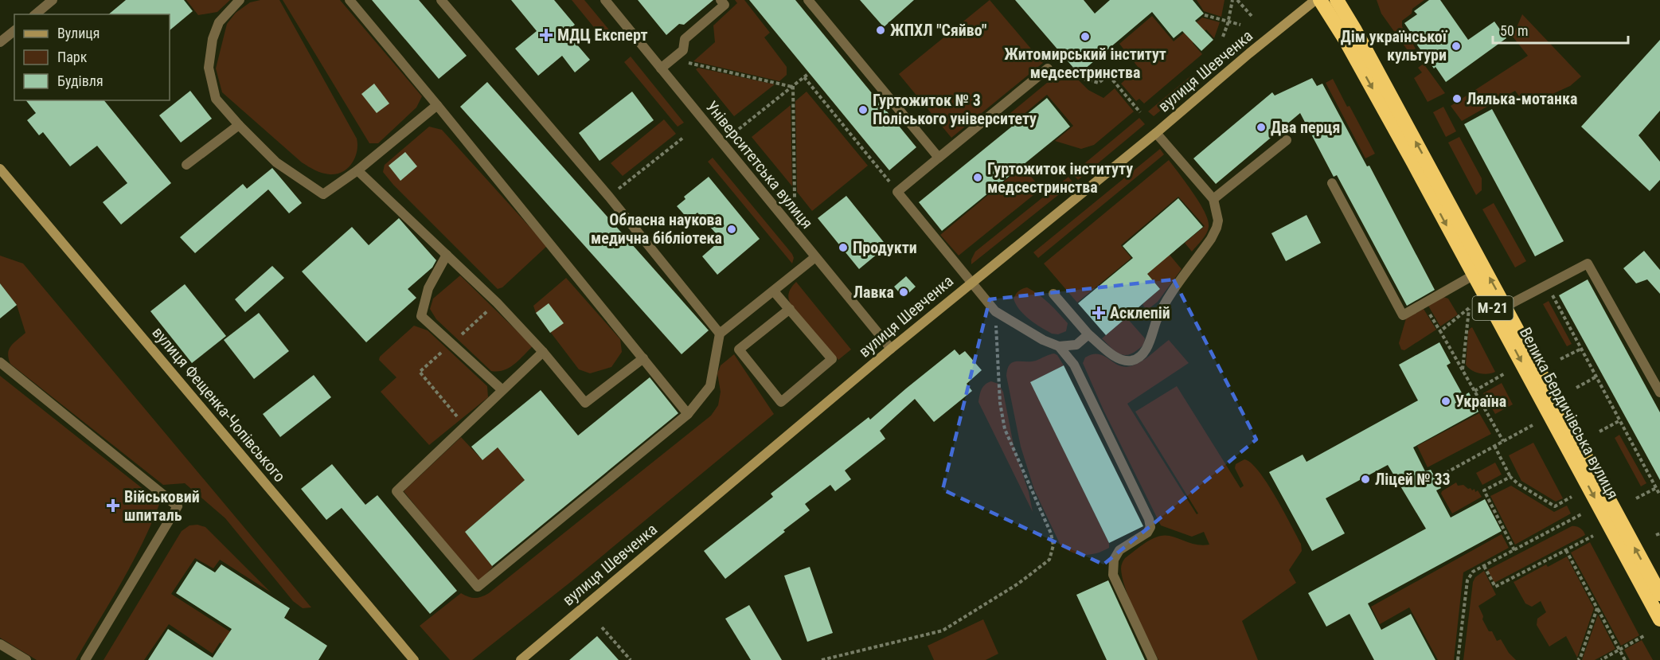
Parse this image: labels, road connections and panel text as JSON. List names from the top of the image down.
{
  "streets": {
    "highway": ["М-21", "Велика Бердичівська вулиця"],
    "street": ["вулиця Шевченка", "Університетська вулиця", "вулиця Фещенка-Чопівського"]
  },
  "crossings": [
    ["вулиця Шевченка", "Університетська вулиця"]
  ],
  "places": {
    "other": [
      "ЖПХЛ \"Сяйво\"",
      "Житомирський інститут медсестринства",
      "Дім української культури",
      "Лялька-мотанка",
      "Гуртожиток № 3 Поліського університету",
      "Два перця",
      "Гуртожиток інституту медсестринства",
      "Обласна наукова медична бібліотека",
      "Продукти",
      "Лавка",
      "Україна",
      "Ліцей № 33"
    ],
    "health": ["МДЦ Експерт", "Асклепій", "Військовий шпиталь"]
  },
  "legend": ["Вулиця", "Парк", "Будівля"],
  "scale_bar": "50 m"
}
